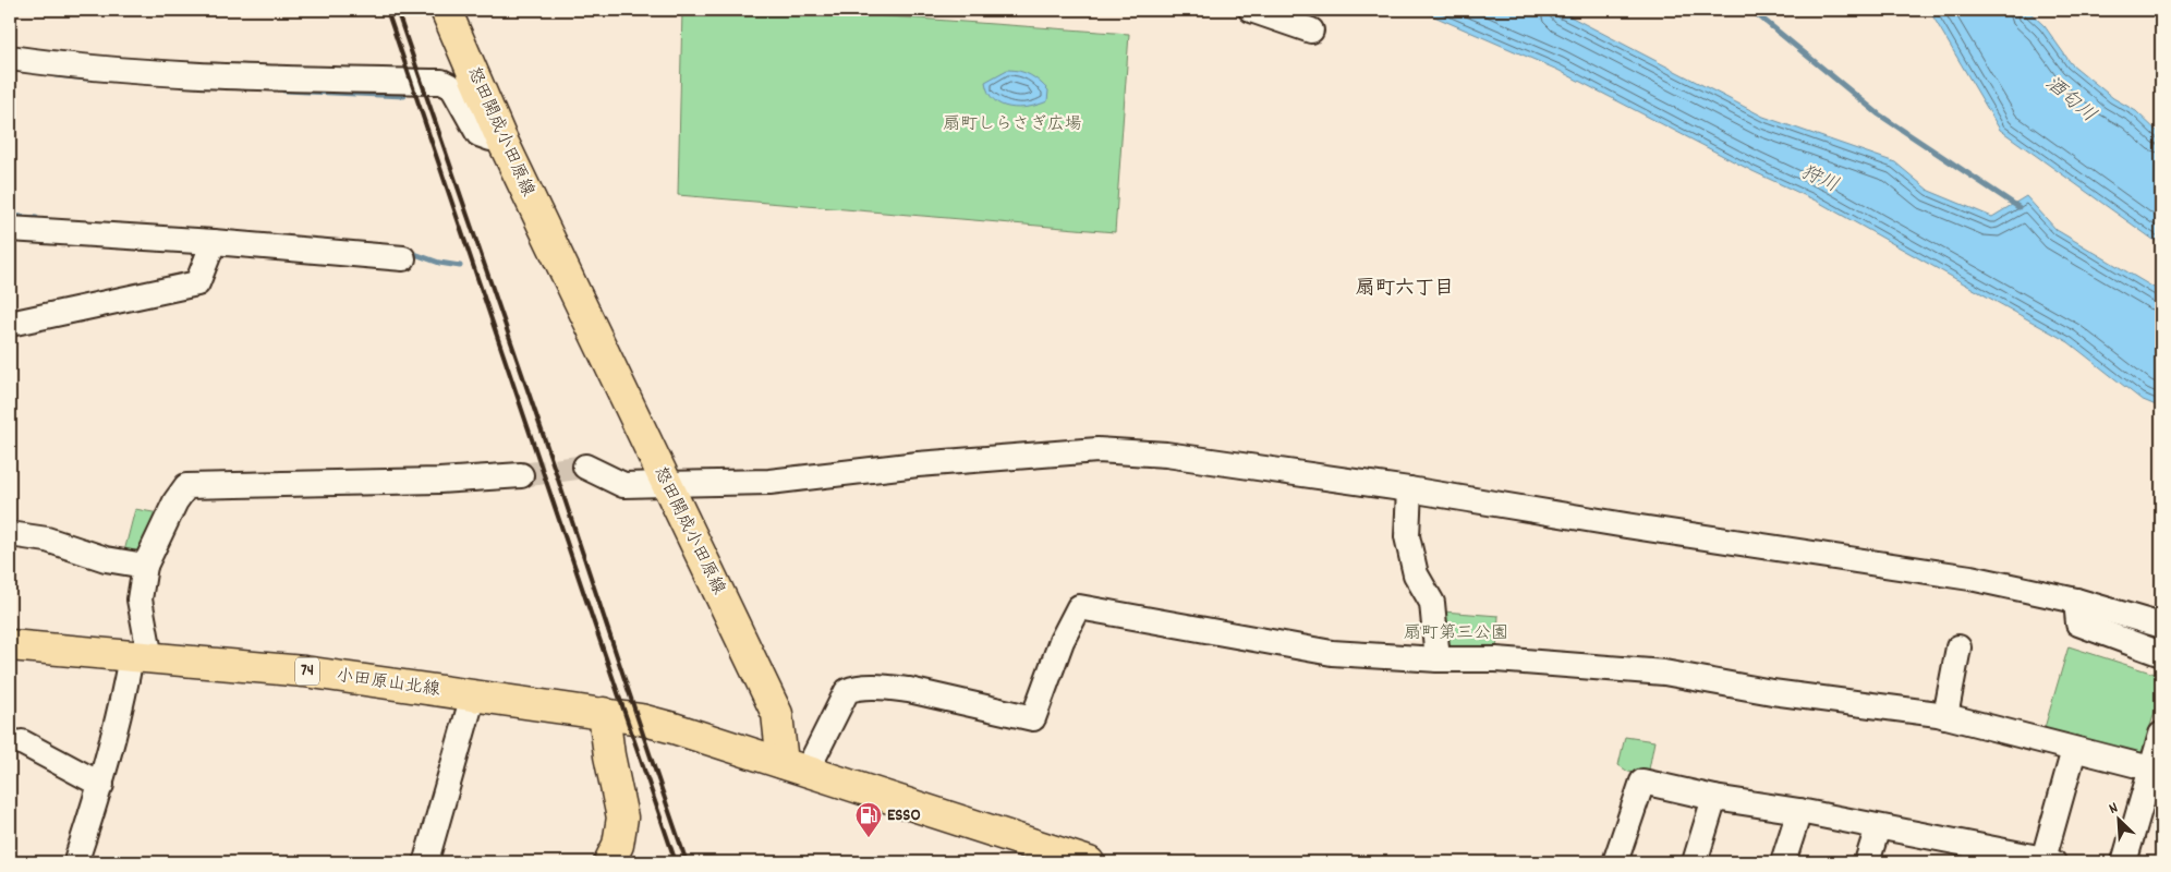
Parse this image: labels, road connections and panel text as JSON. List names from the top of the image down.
{
  "streets": {
    "main road": ["怒田開成小田原線", "74", "小田原山北線"]
  },
  "crossings": [
    ["怒田開成小田原線", "小田原山北線"]
  ],
  "districts": ["扇町六丁目"],
  "water": ["酒匂川", "狩川"],
  "parks": ["扇町しらさぎ広場", "扇町第三公園"],
  "places": {
    "fuel station": ["ESSO"]
  },
  "north": "top left"
}
